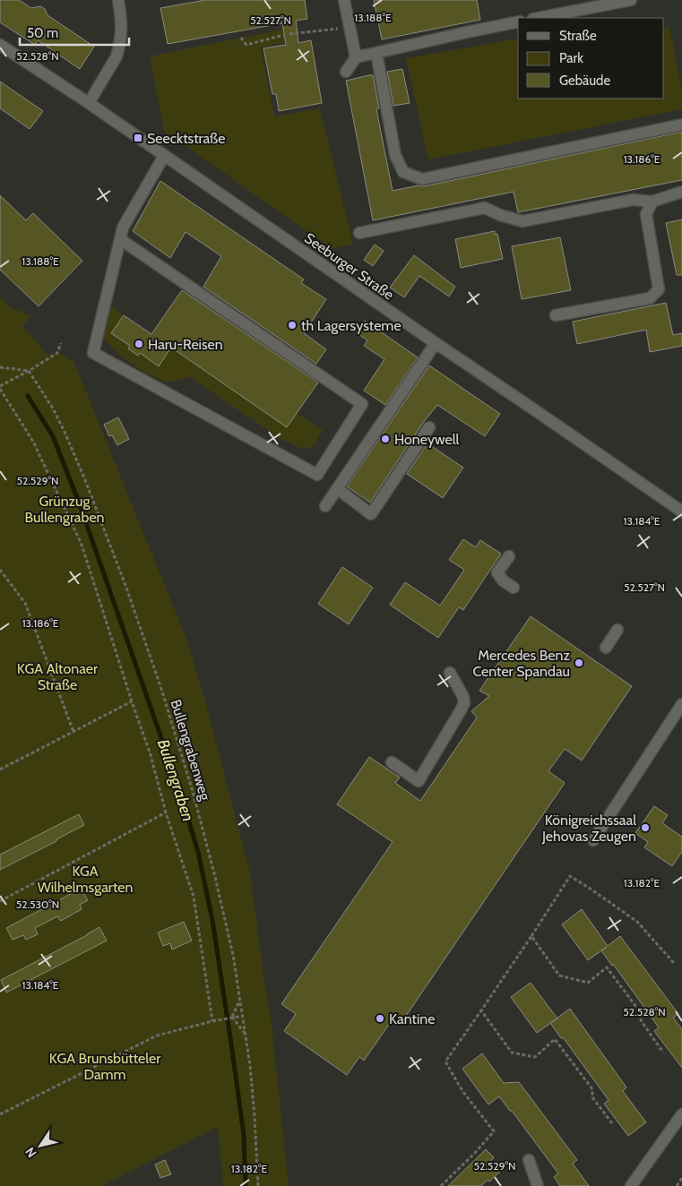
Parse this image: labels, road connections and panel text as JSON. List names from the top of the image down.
{
  "streets": {
    "street": ["Seeburger Straße"],
    "path": ["Bullengrabenweg"]
  },
  "water": ["Bullengraben"],
  "parks": [
    "Grünzug Bullengraben",
    "KGA Altonaer Straße",
    "KGA Wilhelmsgarten",
    "KGA Brunsbütteler Damm"
  ],
  "places": {
    "transit": ["Seecktstraße"],
    "other": [
      "th Lagersysteme",
      "Haru-Reisen",
      "Honeywell",
      "Mercedes Benz Center Spandau",
      "Königreichssaal Jehovas Zeugen",
      "Kantine"
    ]
  },
  "legend": ["Straße", "Park", "Gebäude"],
  "scale_bar": "50 m",
  "north": "bottom left",
  "coordinates": [
    "13.188°E",
    "52.527°N",
    "52.528°N",
    "13.186°E",
    "52.529°N",
    "13.184°E",
    "13.182°E",
    "52.530°N"
  ]
}
